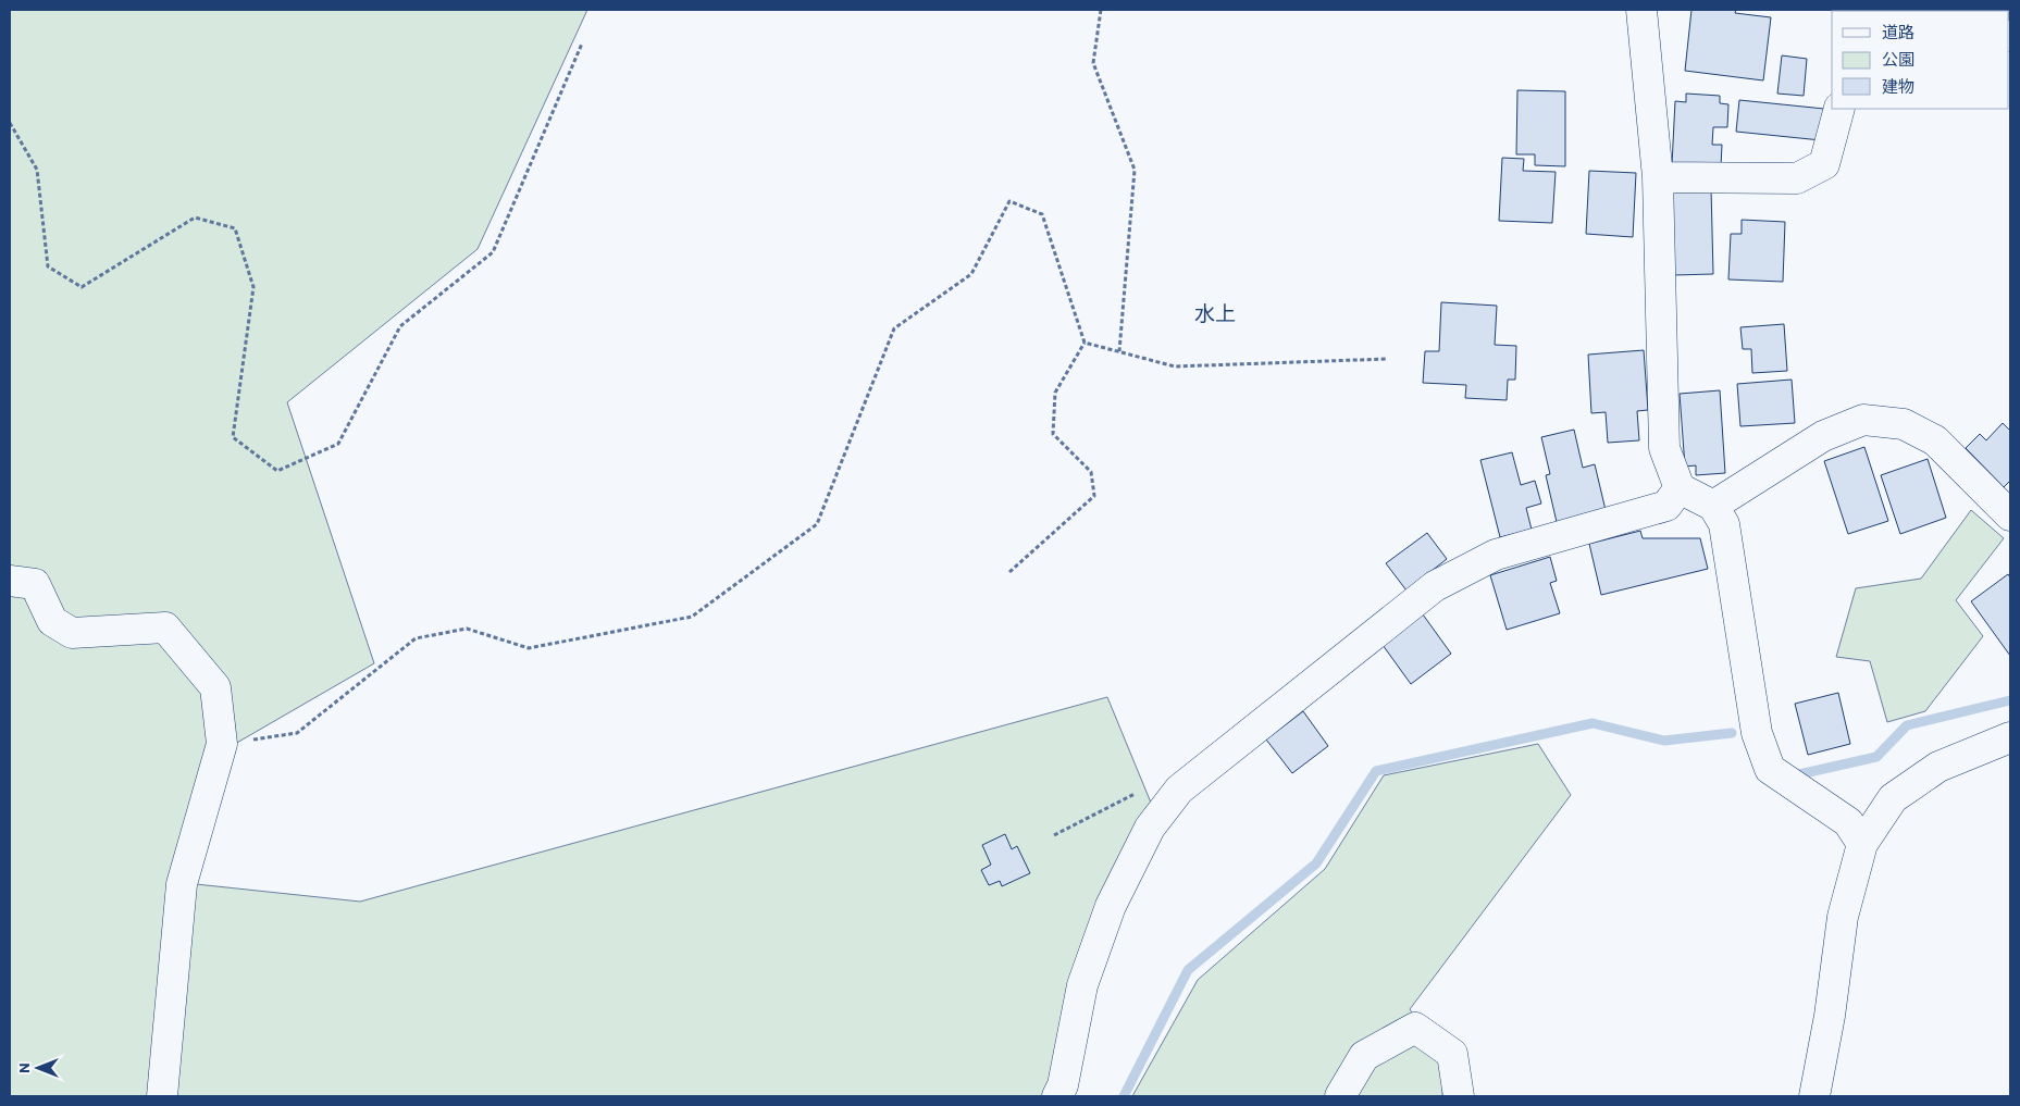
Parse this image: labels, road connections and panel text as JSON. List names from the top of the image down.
{
  "districts": ["水上"],
  "legend": ["道路", "公園", "建物"],
  "north": "left"
}
